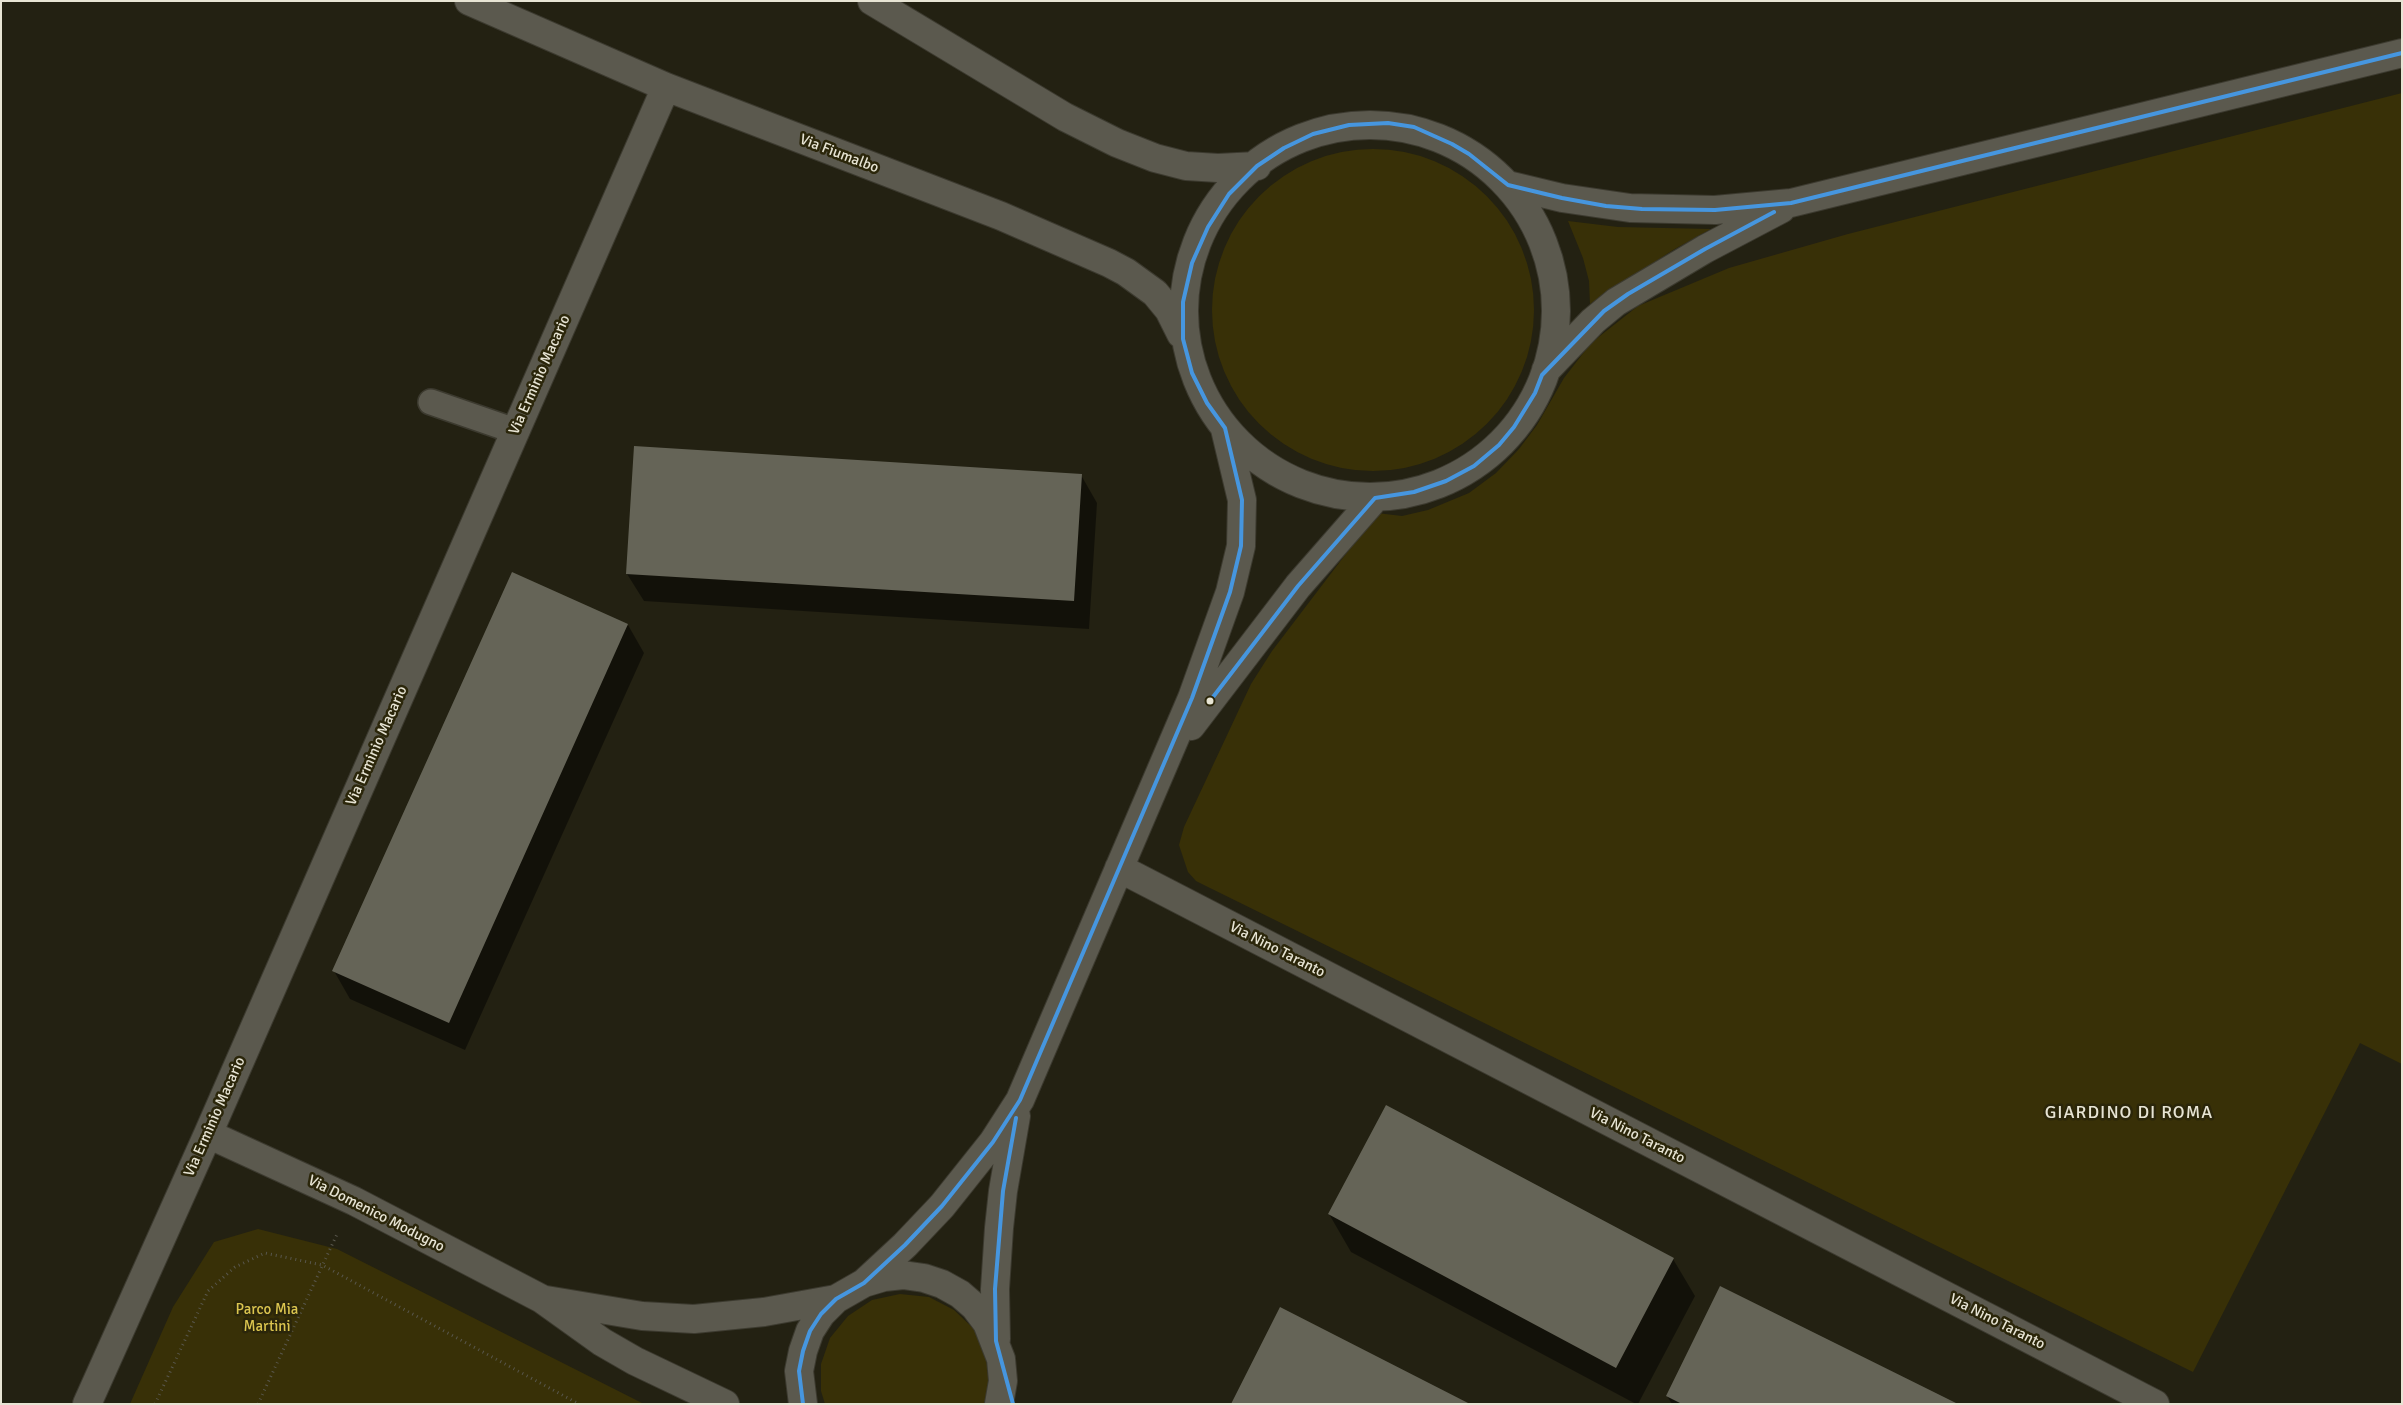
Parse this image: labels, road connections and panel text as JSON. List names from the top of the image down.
{
  "streets": {
    "street": [
      "Via Fiumalbo",
      "Via Erminio Macario",
      "Via Nino Taranto",
      "Via Domenico Modugno"
    ]
  },
  "crossings": [
    ["Via Fiumalbo", "Via Erminio Macario"],
    ["Via Erminio Macario", "Via Domenico Modugno"]
  ],
  "districts": ["GIARDINO DI ROMA"],
  "parks": ["Parco Mia Martini"]
}
